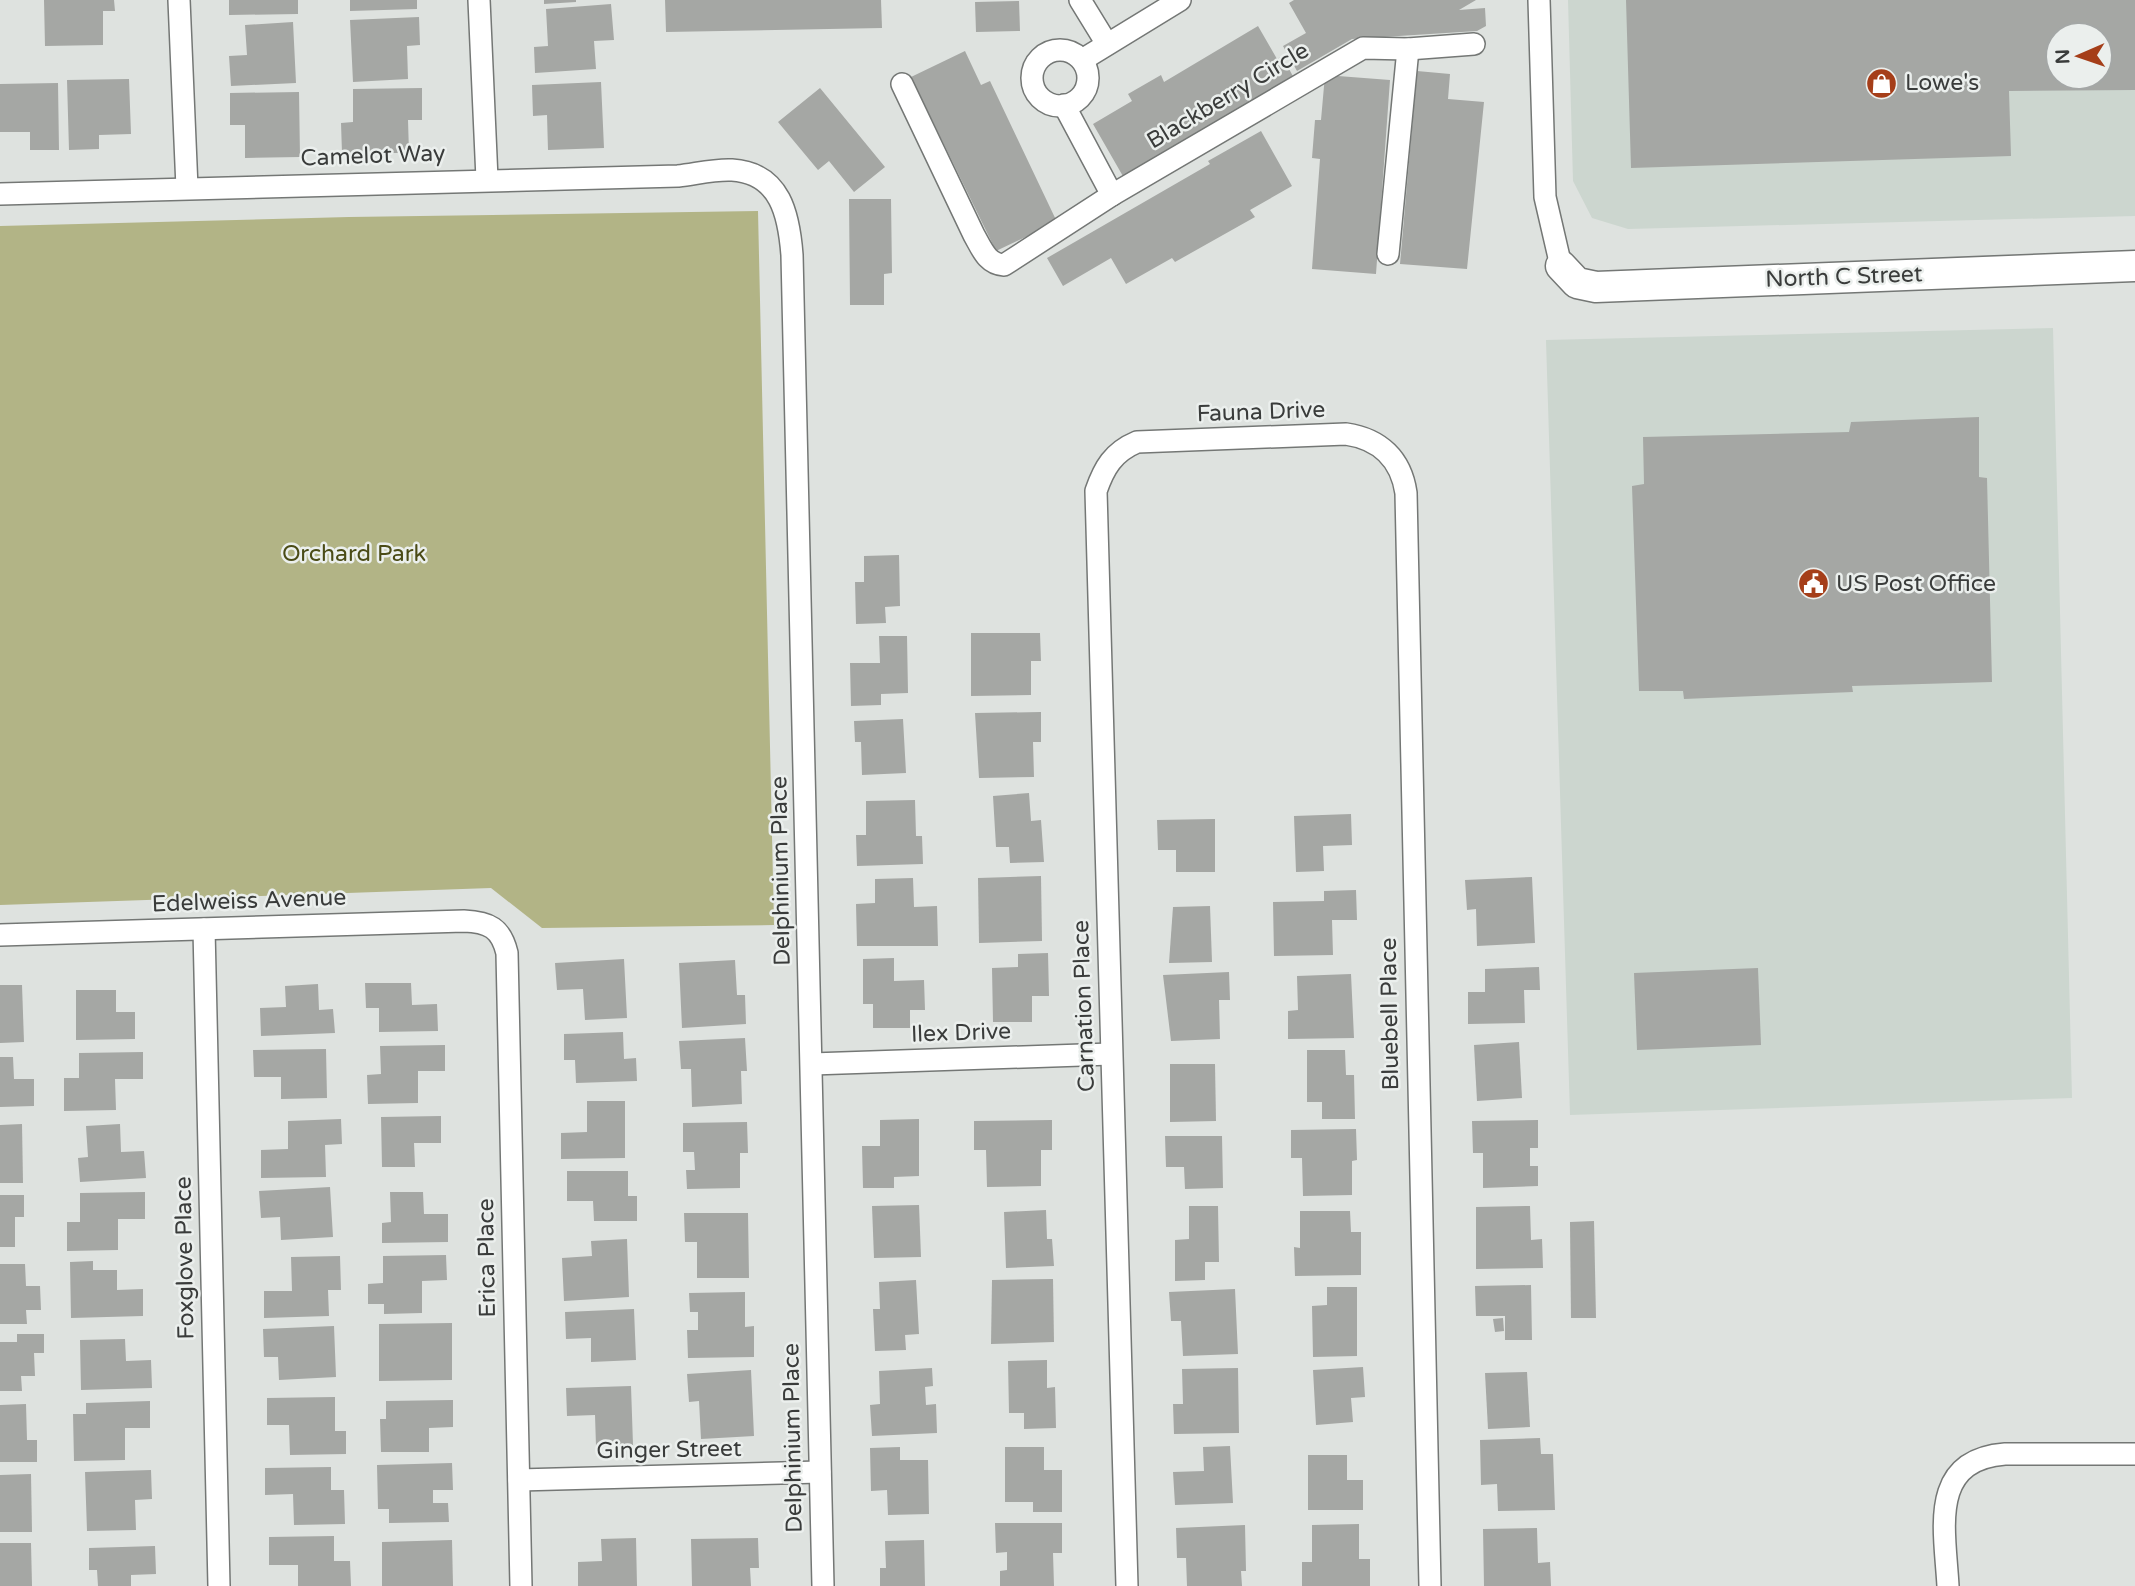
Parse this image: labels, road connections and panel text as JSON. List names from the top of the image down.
{
  "streets": {
    "street": [
      "Blackberry Circle",
      "Camelot Way",
      "North C Street",
      "Fauna Drive",
      "Delphinium Place",
      "Edelweiss Avenue",
      "Carnation Place",
      "Bluebell Place",
      "Ilex Drive",
      "Foxglove Place",
      "Erica Place",
      "Ginger Street"
    ]
  },
  "crossings": [
    ["Camelot Way", "Delphinium Place"],
    ["Fauna Drive", "Carnation Place"],
    ["Fauna Drive", "Bluebell Place"],
    ["Delphinium Place", "Ilex Drive"],
    ["Delphinium Place", "Ginger Street"],
    ["Edelweiss Avenue", "Foxglove Place"],
    ["Edelweiss Avenue", "Erica Place"],
    ["Carnation Place", "Ilex Drive"],
    ["Erica Place", "Ginger Street"]
  ],
  "parks": ["Orchard Park"],
  "places": {
    "shop": ["Lowe's"],
    "public building": ["US Post Office"]
  },
  "north": "left"
}
